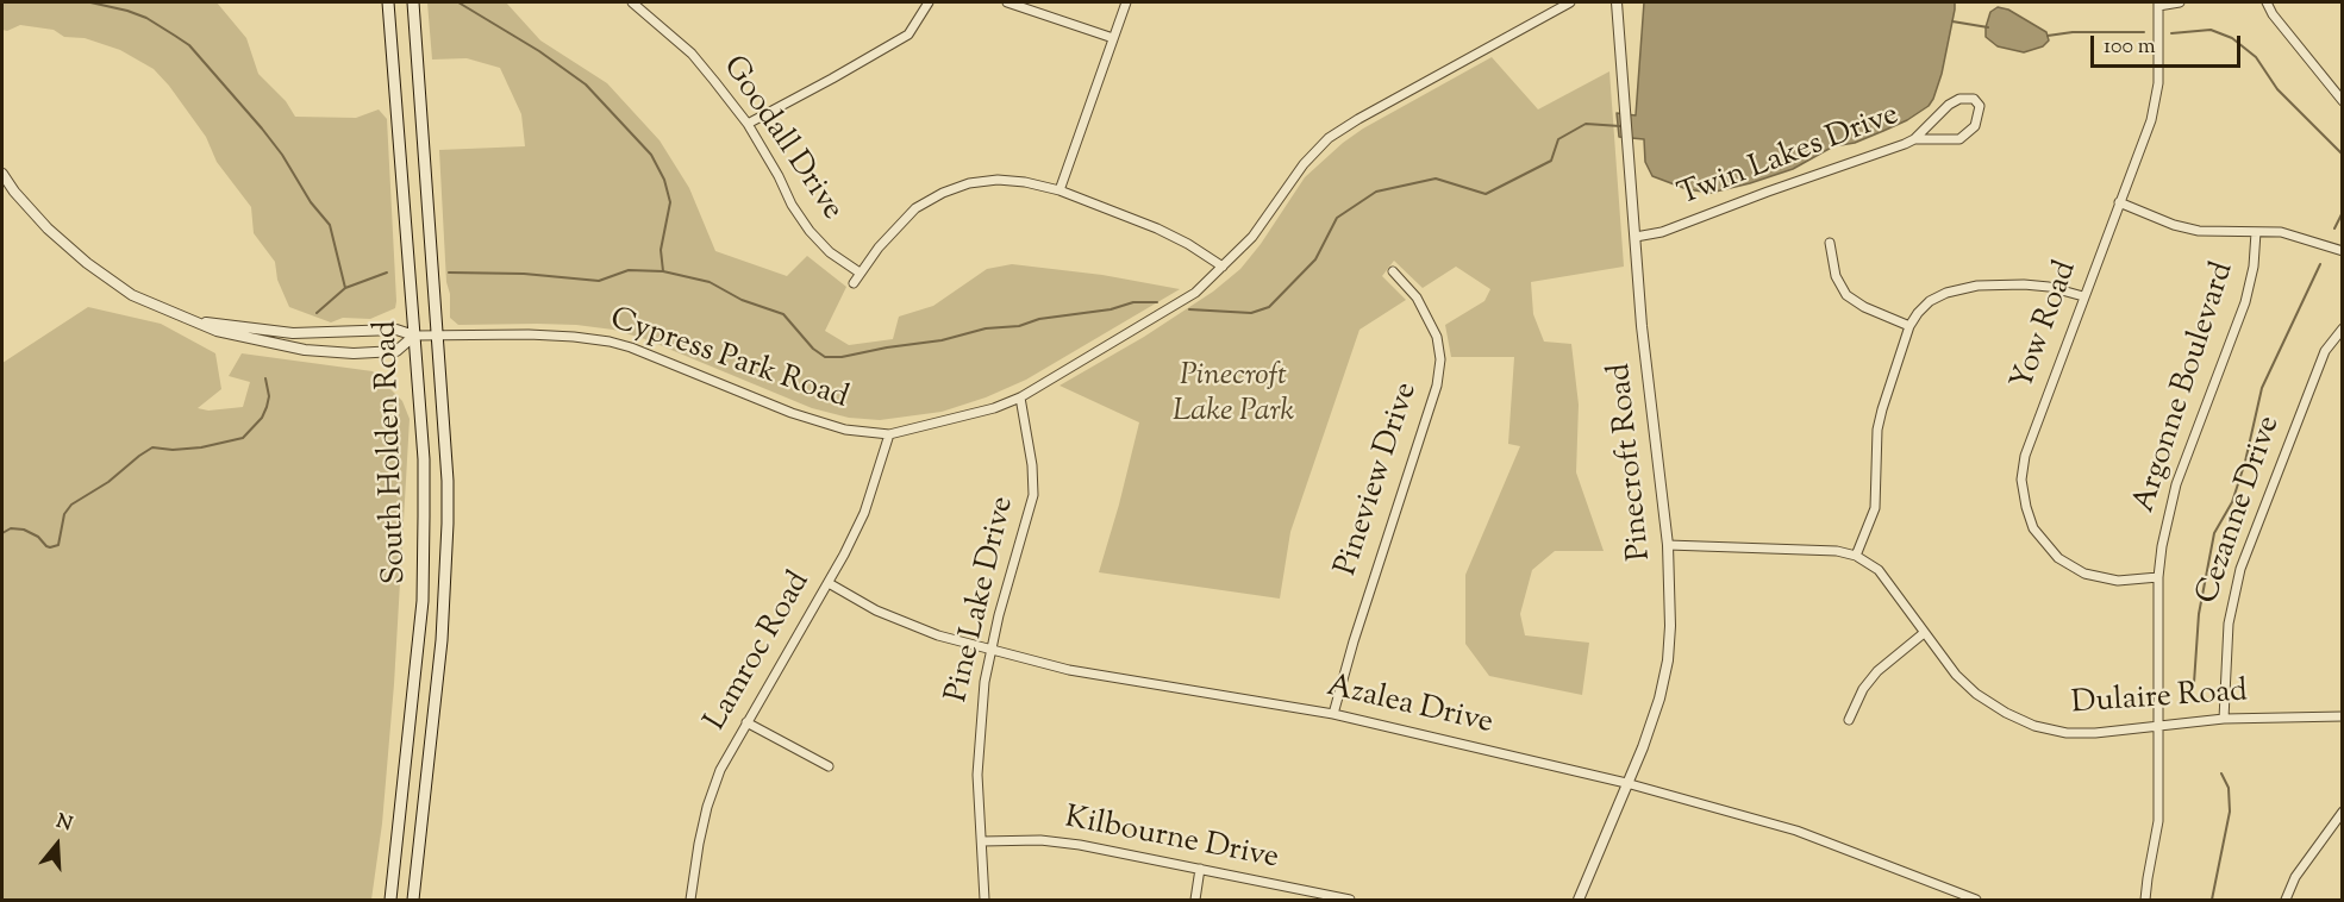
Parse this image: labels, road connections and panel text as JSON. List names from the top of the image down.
{
  "streets": {
    "main road": ["South Holden Road"],
    "street": [
      "Goodall Drive",
      "Twin Lakes Drive",
      "Yow Road",
      "Cypress Park Road",
      "Argonne Boulevard",
      "Pinecroft Road",
      "Pineview Drive",
      "Cezanne Drive",
      "Pine Lake Drive",
      "Lamroc Road",
      "Dulaire Road",
      "Azalea Drive",
      "Kilbourne Drive"
    ]
  },
  "crossings": [
    ["Twin Lakes Drive", "Pinecroft Road"],
    ["Yow Road", "Argonne Boulevard"],
    ["Cypress Park Road", "South Holden Road"],
    ["Cypress Park Road", "Pine Lake Drive"],
    ["Cypress Park Road", "Lamroc Road"],
    ["Argonne Boulevard", "Dulaire Road"],
    ["Pinecroft Road", "Dulaire Road"],
    ["Pinecroft Road", "Azalea Drive"],
    ["Pineview Drive", "Azalea Drive"],
    ["Cezanne Drive", "Dulaire Road"],
    ["Pine Lake Drive", "Azalea Drive"],
    ["Pine Lake Drive", "Kilbourne Drive"],
    ["Lamroc Road", "Azalea Drive"]
  ],
  "parks": ["Pinecroft Lake Park"],
  "scale_bar": "100 m",
  "north": "top"
}
